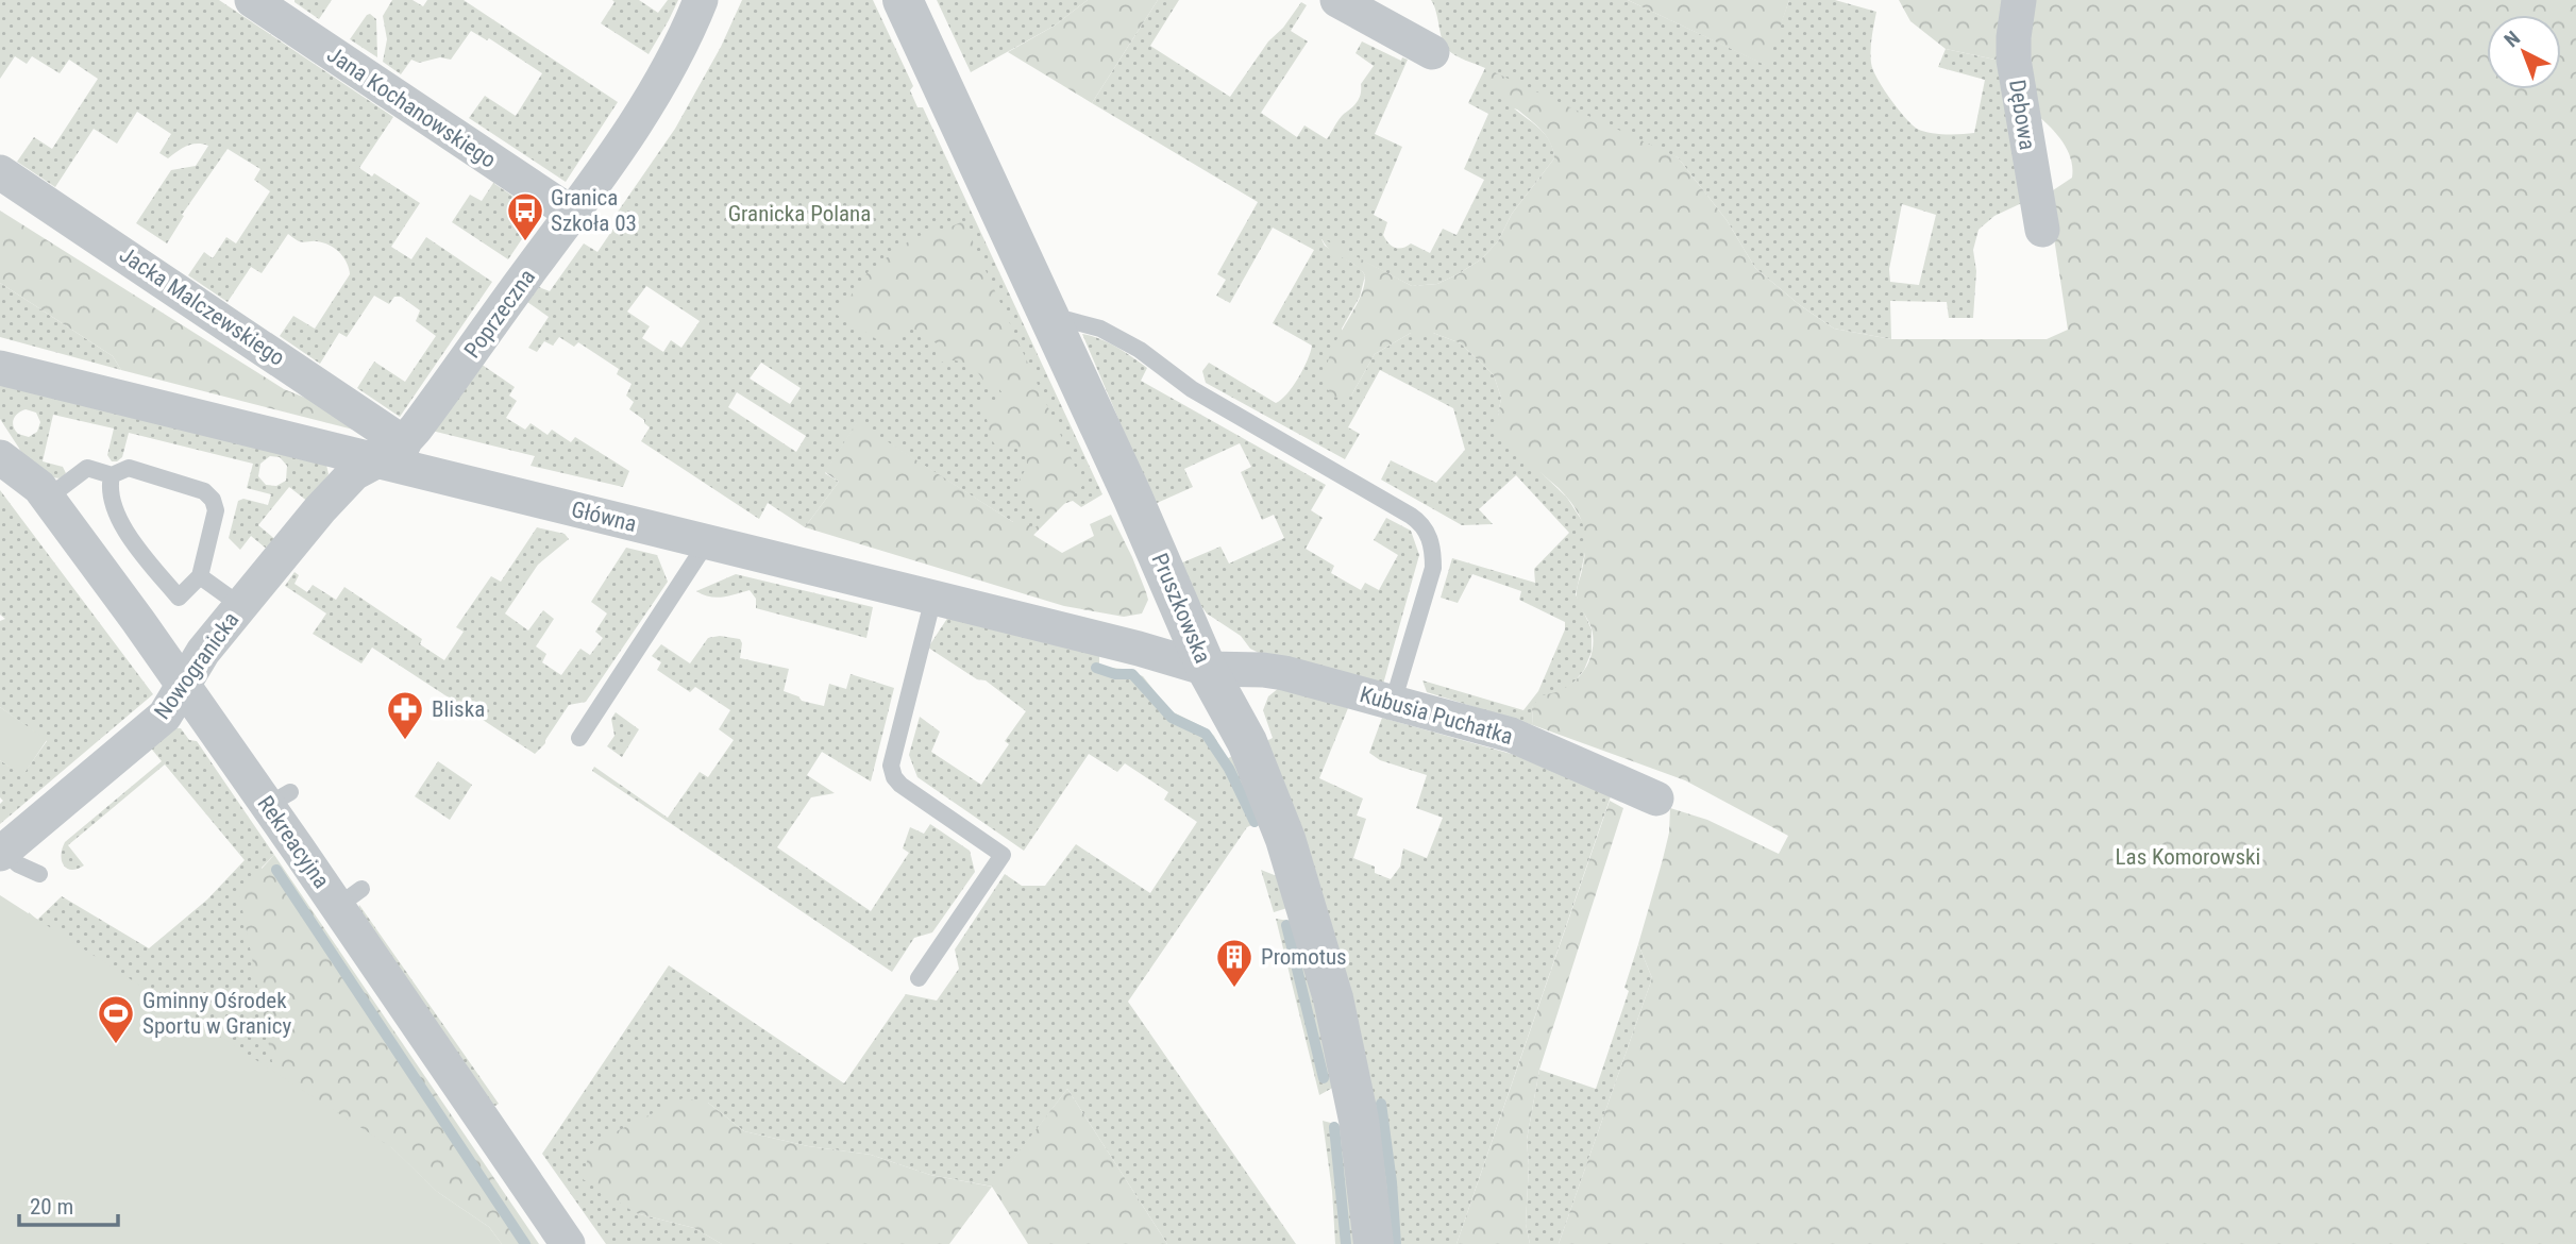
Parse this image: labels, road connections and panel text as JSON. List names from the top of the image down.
{
  "streets": {
    "street": [
      "Jana Kochanowskiego",
      "Dębowa",
      "Jacka Malczewskiego",
      "Poprzeczna",
      "Główna",
      "Pruszkowska",
      "Nowogranicka",
      "Kubusia Puchatka",
      "Rekreacyjna"
    ]
  },
  "crossings": [
    ["Jana Kochanowskiego", "Poprzeczna"],
    ["Jacka Malczewskiego", "Poprzeczna"],
    ["Jacka Malczewskiego", "Główna"],
    ["Jacka Malczewskiego", "Nowogranicka"],
    ["Poprzeczna", "Główna"],
    ["Poprzeczna", "Nowogranicka"],
    ["Główna", "Pruszkowska"],
    ["Główna", "Nowogranicka"],
    ["Główna", "Kubusia Puchatka"],
    ["Pruszkowska", "Kubusia Puchatka"],
    ["Nowogranicka", "Rekreacyjna"]
  ],
  "parks": ["Granicka Polana", "Las Komorowski"],
  "places": {
    "bus stop": ["Granica Szkoła 03"],
    "pharmacy": ["Bliska"],
    "building": ["Promotus"],
    "sports": ["Gminny Ośrodek Sportu w Granicy"]
  },
  "scale_bar": "20 m",
  "north": "top left"
}
